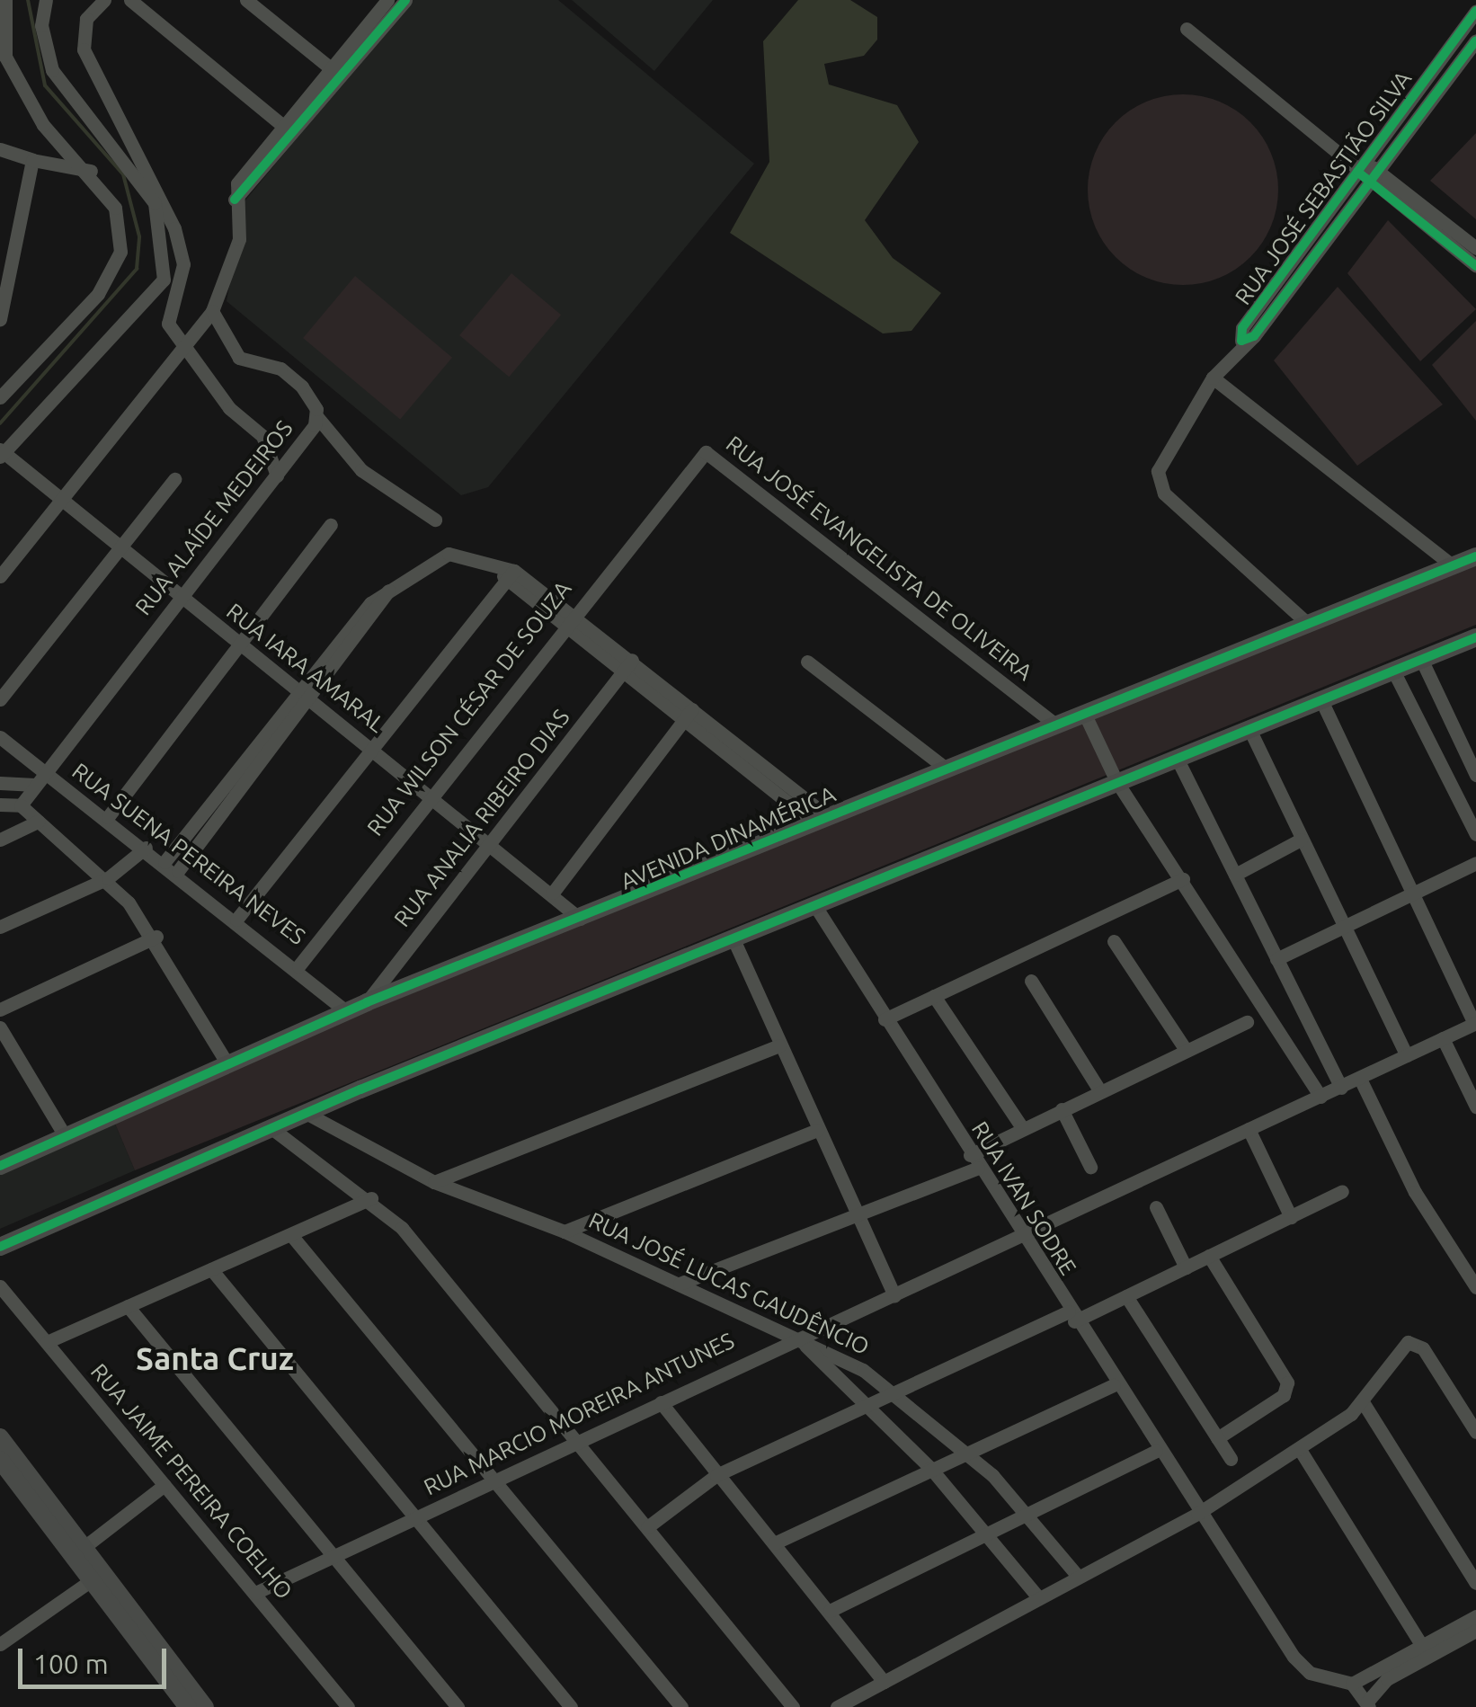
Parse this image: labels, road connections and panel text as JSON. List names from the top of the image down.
{
  "streets": {
    "main road": ["AVENIDA DINAMÉRICA"],
    "street": [
      "RUA JOSÉ SEBASTIÃO SILVA",
      "RUA ALAÍDE MEDEIROS",
      "RUA JOSÉ EVANGELISTA DE OLIVEIRA",
      "RUA IARA AMARAL",
      "RUA WILSON CÉSAR DE SOUZA",
      "RUA ANALIA RIBEIRO DIAS",
      "RUA SUENA PEREIRA NEVES",
      "RUA IVAN SODRE",
      "RUA JOSÉ LUCAS GAUDÊNCIO",
      "RUA MARCIO MOREIRA ANTUNES",
      "RUA JAIME PEREIRA COELHO"
    ]
  },
  "crossings": [
    ["RUA JOSÉ SEBASTIÃO SILVA", "AVENIDA DINAMÉRICA"],
    ["RUA ALAÍDE MEDEIROS", "RUA IARA AMARAL"],
    ["RUA ALAÍDE MEDEIROS", "RUA SUENA PEREIRA NEVES"],
    ["RUA JOSÉ EVANGELISTA DE OLIVEIRA", "RUA WILSON CÉSAR DE SOUZA"],
    ["RUA JOSÉ EVANGELISTA DE OLIVEIRA", "AVENIDA DINAMÉRICA"],
    ["RUA IARA AMARAL", "RUA WILSON CÉSAR DE SOUZA"],
    ["RUA IARA AMARAL", "RUA ANALIA RIBEIRO DIAS"],
    ["RUA IARA AMARAL", "AVENIDA DINAMÉRICA"],
    ["RUA WILSON CÉSAR DE SOUZA", "RUA SUENA PEREIRA NEVES"],
    ["RUA ANALIA RIBEIRO DIAS", "AVENIDA DINAMÉRICA"],
    ["AVENIDA DINAMÉRICA", "RUA SUENA PEREIRA NEVES"],
    ["RUA IVAN SODRE", "RUA MARCIO MOREIRA ANTUNES"],
    ["RUA JOSÉ LUCAS GAUDÊNCIO", "RUA MARCIO MOREIRA ANTUNES"],
    ["RUA MARCIO MOREIRA ANTUNES", "RUA JAIME PEREIRA COELHO"]
  ],
  "districts": ["Santa Cruz"],
  "scale_bar": "100 m"
}
